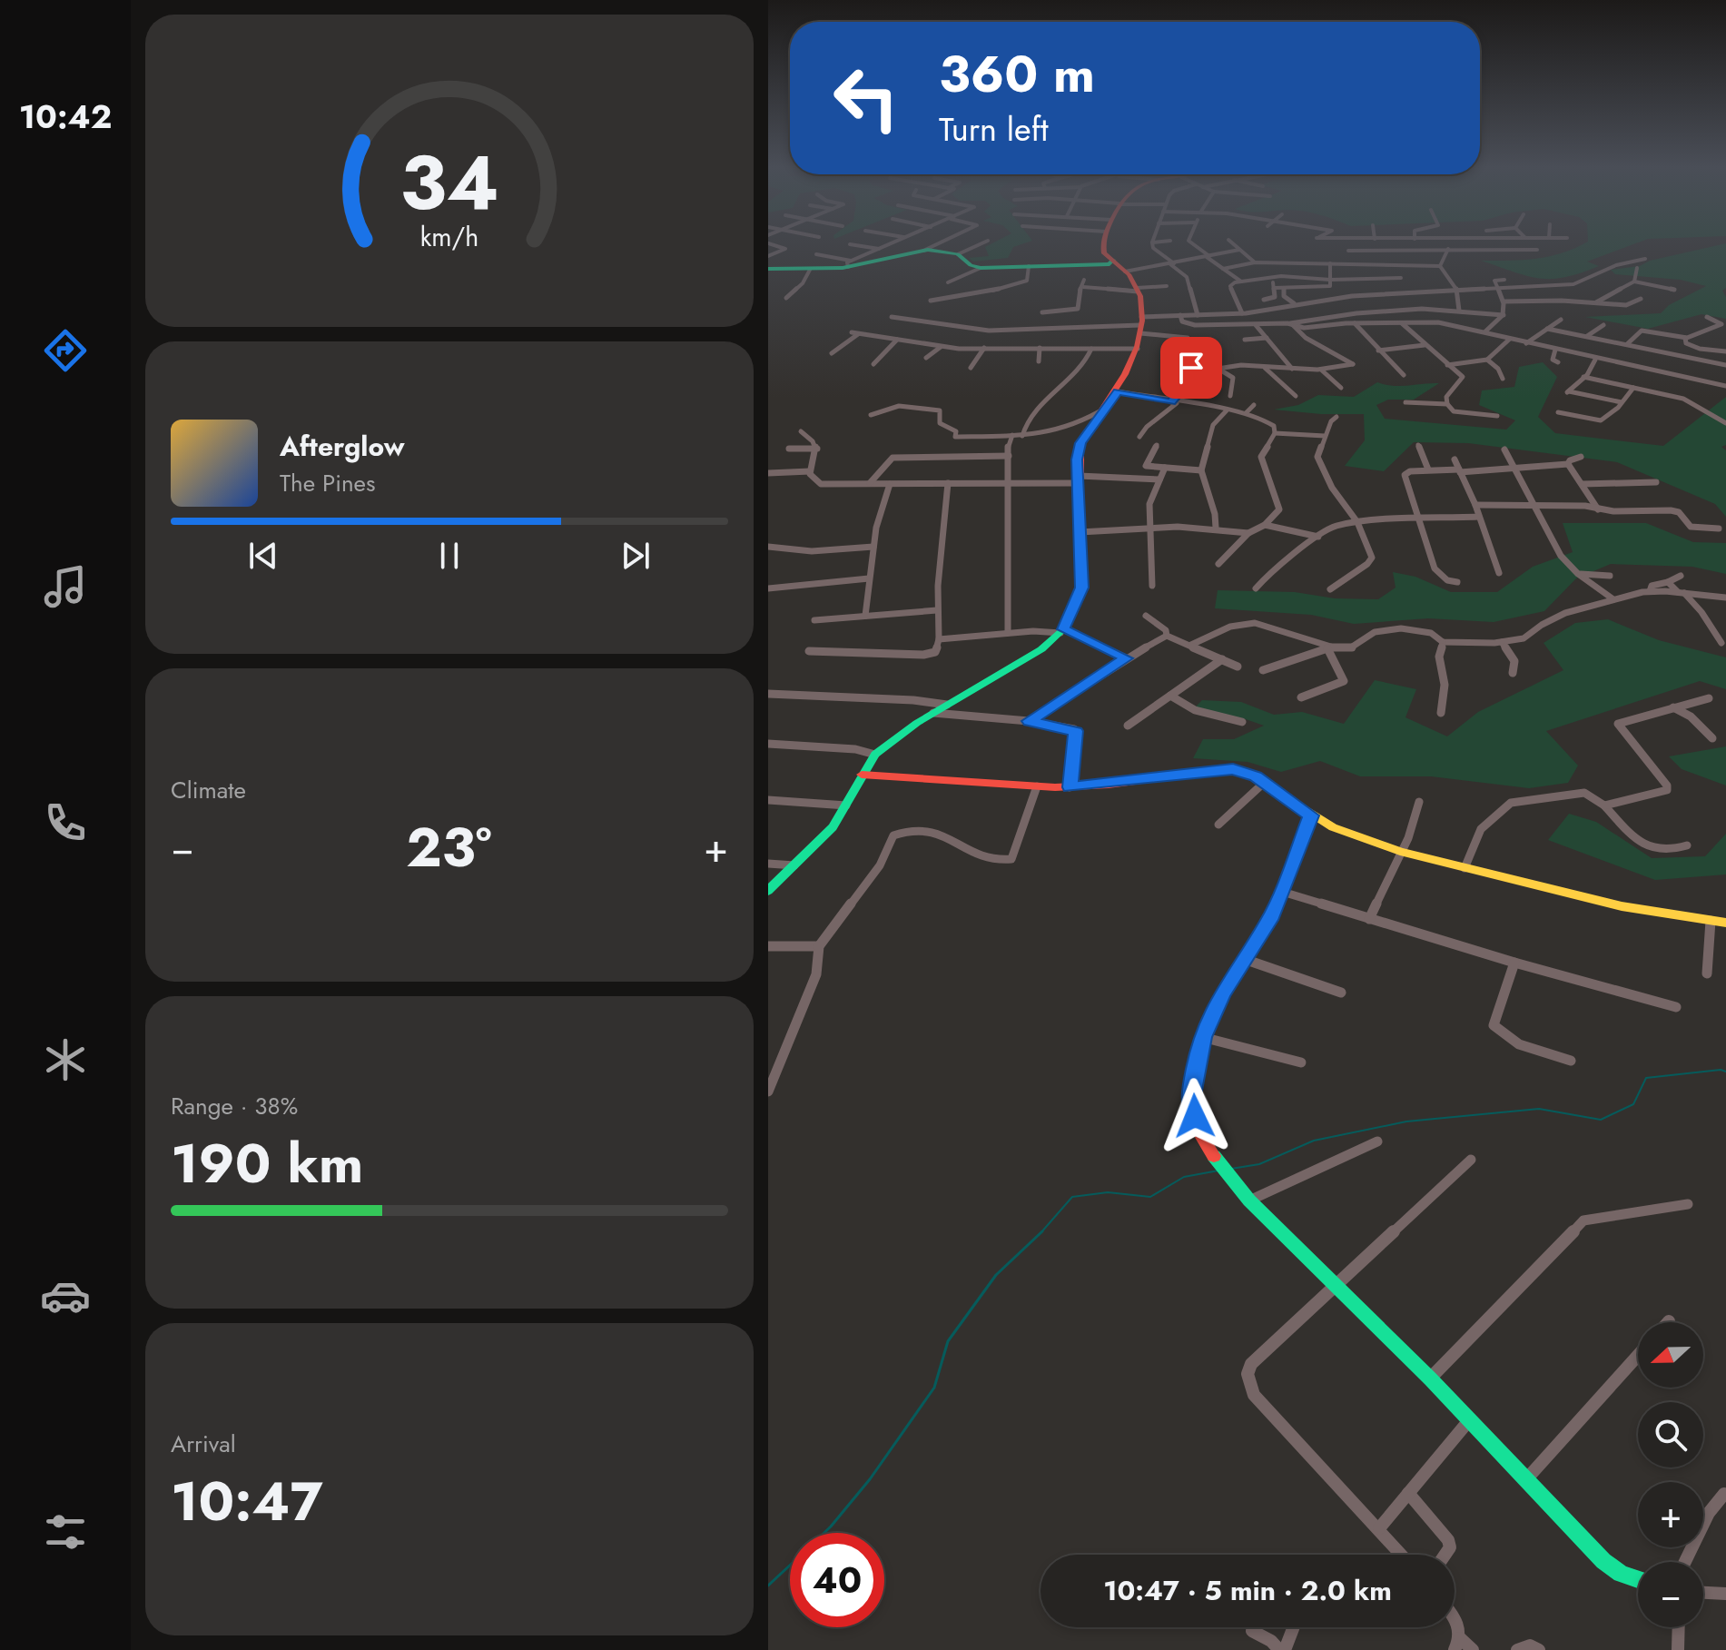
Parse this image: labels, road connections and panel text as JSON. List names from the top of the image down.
{
  "north": "left",
  "page": {
    "tabs": "10:42",
    "turn": ["360 m", "Turn left"],
    "song": ["Afterglow", "The Pines"],
    "tile": [
      "Climate",
      ["Range · 38%", "190 km"],
      ["Arrival", "10:47"]
    ],
    "heat": ["−", "23°", "+"],
    "map_buttons": ["+", "−"],
    "limit": "40",
    "trip": "10:47 · 5 min · 2.0 km",
    "gauge": ["34", "km/h"]
  }
}
